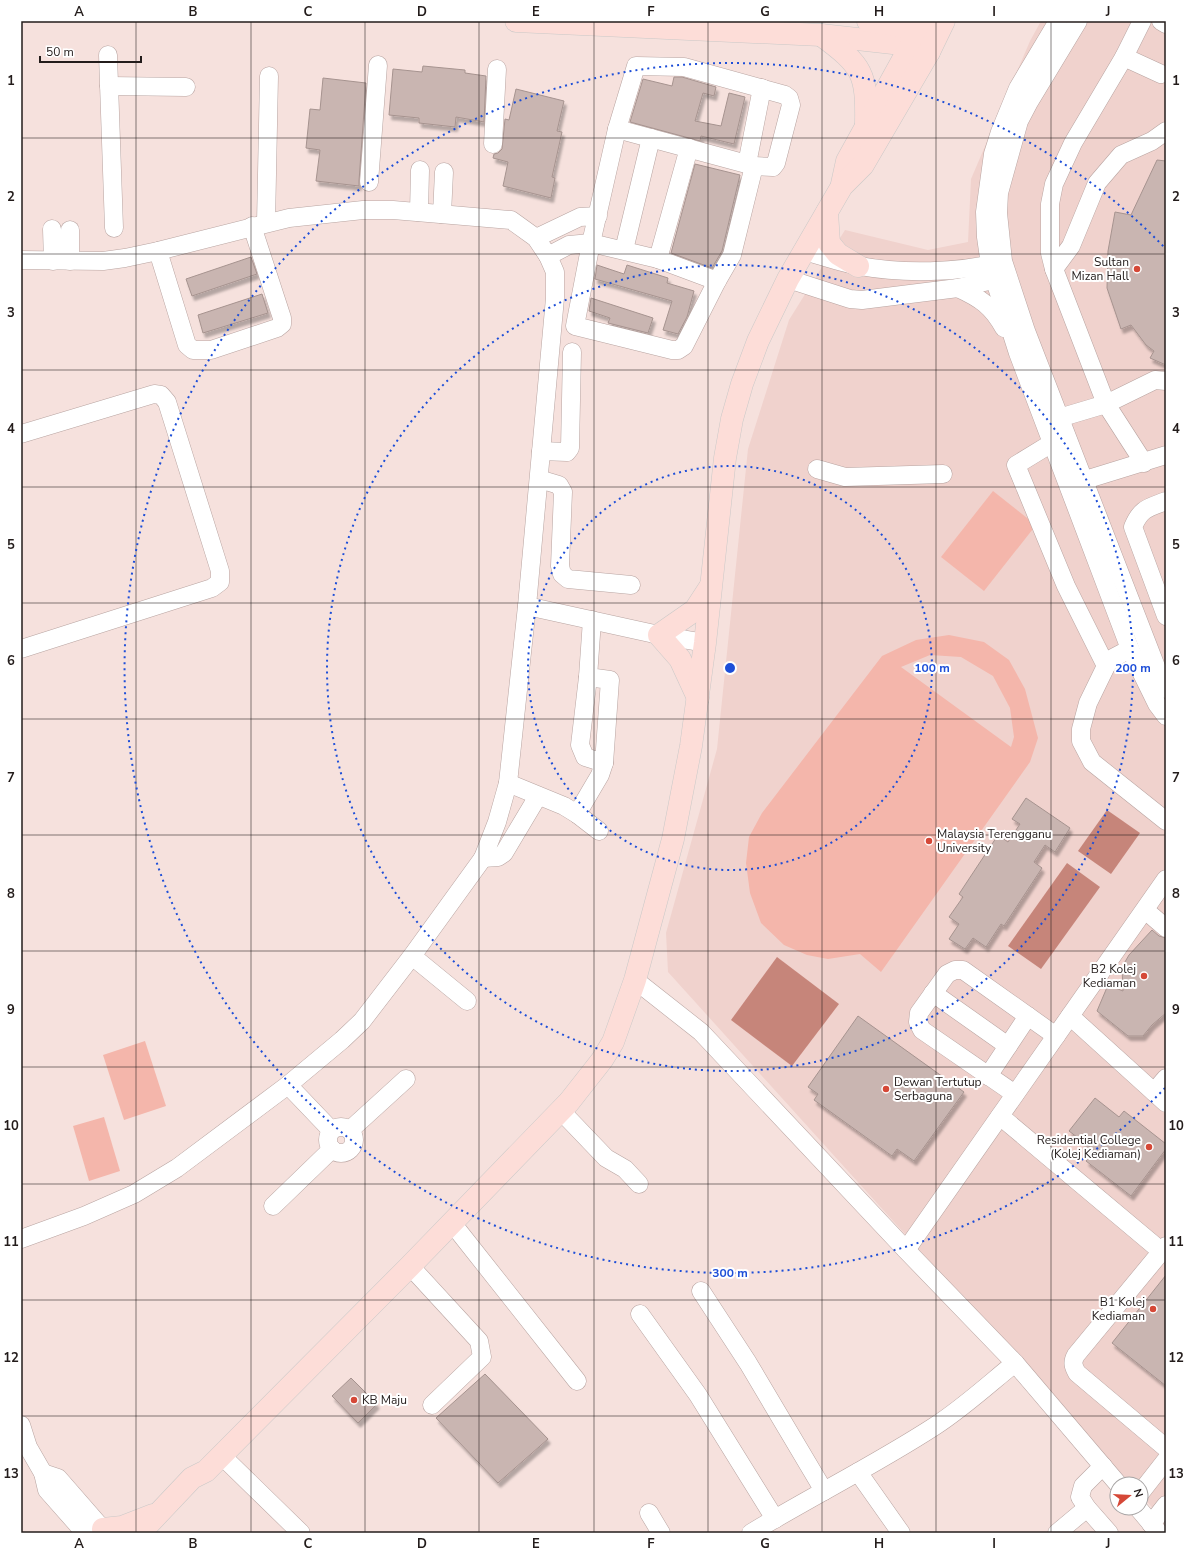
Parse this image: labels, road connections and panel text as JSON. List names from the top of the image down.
{
  "places": [
    "Sultan Mizan Hall",
    "Malaysia Terengganu University",
    "B2 Kolej Kediaman",
    "Dewan Tertutup Serbaguna",
    "Residential College (Kolej Kediaman)",
    "B1 Kolej Kediaman",
    "KB Maju"
  ],
  "scale_bar": "50 m",
  "north": "right",
  "grid": {
    "columns": [
      "A",
      "B",
      "C",
      "D",
      "E",
      "F",
      "G",
      "H",
      "I",
      "J"
    ],
    "rows": [
      "1",
      "2",
      "3",
      "4",
      "5",
      "6",
      "7",
      "8",
      "9",
      "10",
      "11",
      "12",
      "13"
    ]
  },
  "rings": ["100 m", "200 m", "300 m"]
}
